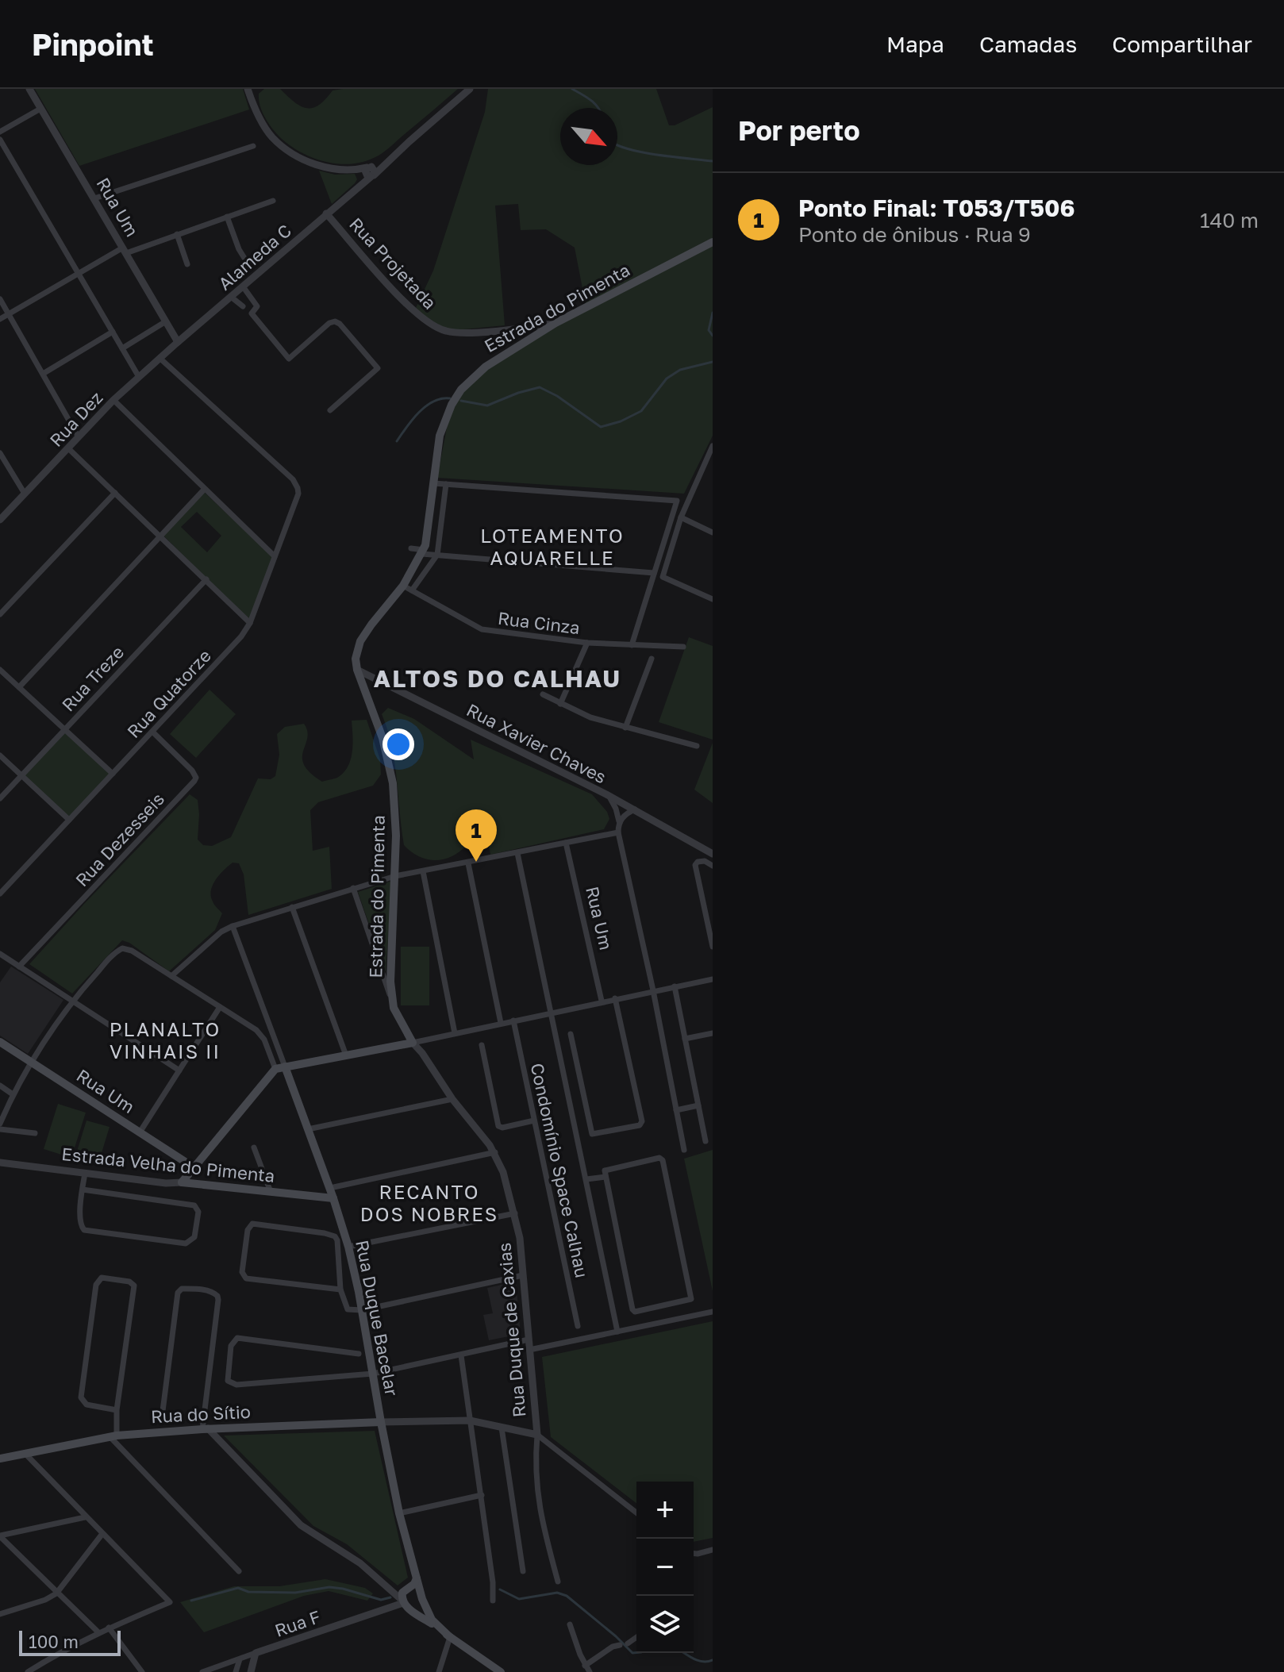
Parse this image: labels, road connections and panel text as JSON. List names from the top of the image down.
{
  "streets": {
    "main road": [
      "Rua Um",
      "Estrada do Pimenta",
      "Estrada Velha do Pimenta",
      "Rua Duque Bacelar",
      "Rua Duque de Caxias",
      "Rua do Sítio"
    ],
    "street": [
      "Alameda C",
      "Rua Projetada",
      "Rua Dez",
      "Rua Cinza",
      "Rua Treze",
      "Rua Quatorze",
      "Rua Xavier Chaves",
      "Rua Dezesseis",
      "Condomínio Space Calhau",
      "Rua F"
    ]
  },
  "crossings": [
    ["Rua Um", "Alameda C"],
    ["Rua Um", "Rua Dez"],
    ["Alameda C", "Rua Projetada"],
    ["Alameda C", "Rua Dez"],
    ["Rua Projetada", "Estrada do Pimenta"],
    ["Estrada do Pimenta", "Rua Cinza"],
    ["Estrada do Pimenta", "Rua Xavier Chaves"],
    ["Estrada do Pimenta", "Rua Duque de Caxias"],
    ["Rua Dez", "Rua Quatorze"],
    ["Rua Quatorze", "Rua Dezesseis"],
    ["Estrada Velha do Pimenta", "Rua Duque Bacelar"],
    ["Rua Duque Bacelar", "Rua do Sítio"]
  ],
  "districts": [
    "LOTEAMENTO AQUARELLE",
    "ALTOS DO CALHAU",
    "PLANALTO VINHAIS II",
    "RECANTO DOS NOBRES"
  ],
  "scale_bar": "100 m",
  "north": "bottom right",
  "page": {
    "header": "Pinpoint",
    "nav": ["Mapa", "Camadas", "Compartilhar"],
    "heading": "Por perto",
    "list": [
      {
        "mark": "1",
        "name": "Ponto Final: T053/T506",
        "note": "Ponto de ônibus · Rua 9",
        "value": "140 m"
      }
    ],
    "pins": "1",
    "map_buttons": ["+", "−"],
    "scale": "100 m"
  }
}
